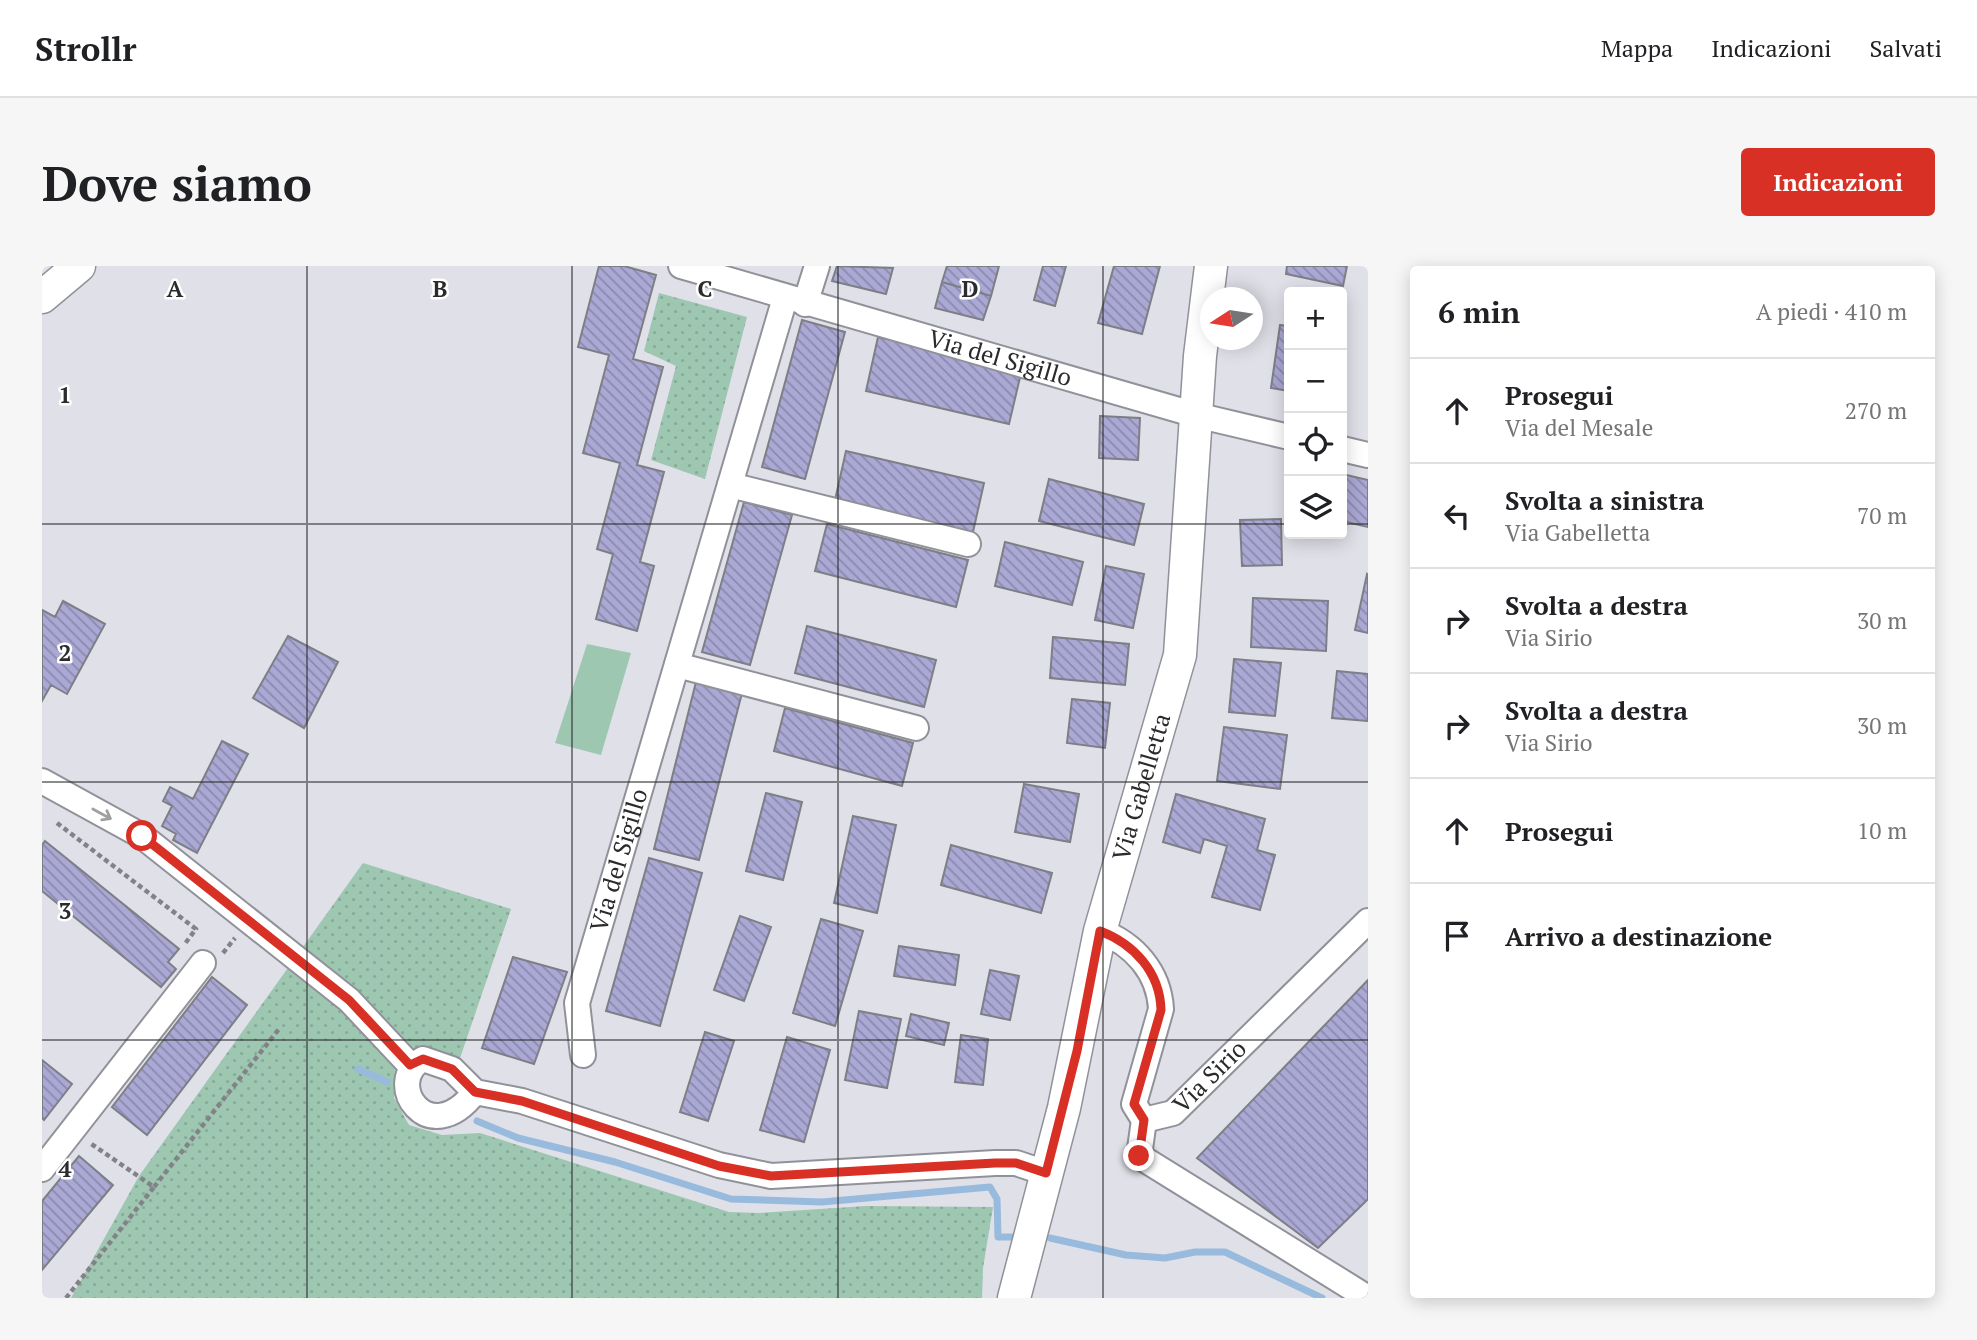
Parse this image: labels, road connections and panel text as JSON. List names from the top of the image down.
{
  "streets": {
    "street": ["Via del Sigillo", "Via Gabelletta", "Via Sirio"]
  },
  "crossings": [
    ["Via del Sigillo", "Via Gabelletta"],
    ["Via Gabelletta", "Via Sirio"]
  ],
  "north": "left",
  "page": {
    "header": "Strollr",
    "nav": ["Mappa", "Indicazioni", "Salvati"],
    "buttons": "Indicazioni",
    "title": "Dove siamo",
    "heading": ["6 min", "A piedi · 410 m"],
    "map_buttons": ["+", "−"],
    "list": [
      ["Prosegui", "Via del Mesale", "270 m"],
      ["Svolta a sinistra", "Via Gabelletta", "70 m"],
      ["Svolta a destra", "Via Sirio", "30 m"],
      ["Svolta a destra", "Via Sirio", "30 m"],
      ["Prosegui", "10 m"],
      "Arrivo a destinazione"
    ]
  },
  "grid": {
    "columns": [
      "A",
      "B",
      "C",
      "D"
    ],
    "rows": [
      "1",
      "2",
      "3",
      "4"
    ]
  }
}
